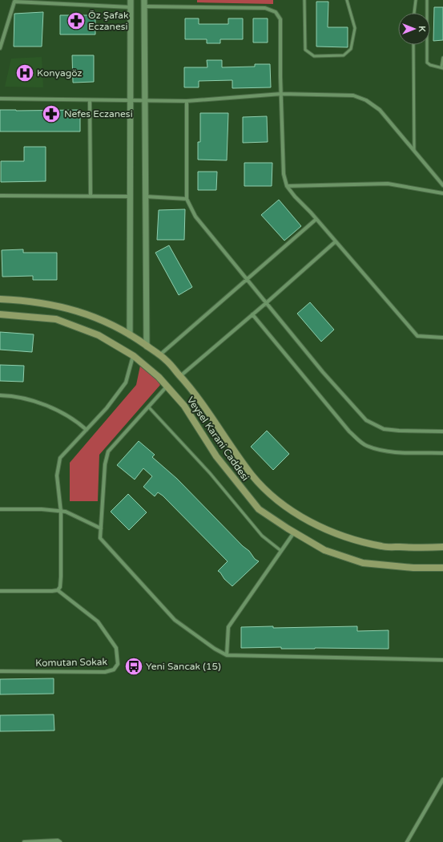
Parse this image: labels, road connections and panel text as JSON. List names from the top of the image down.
{
  "streets": {
    "main road": ["Veysel Karani Caddesi"],
    "street": ["Komutan Sokak"]
  },
  "places": {
    "pharmacy": ["Öz Şafak Eczanesi", "Nefes Eczanesi"],
    "hospital": ["Konyagöz"],
    "bus stop": ["Yeni Sancak (15)"]
  },
  "north": "right"
}
